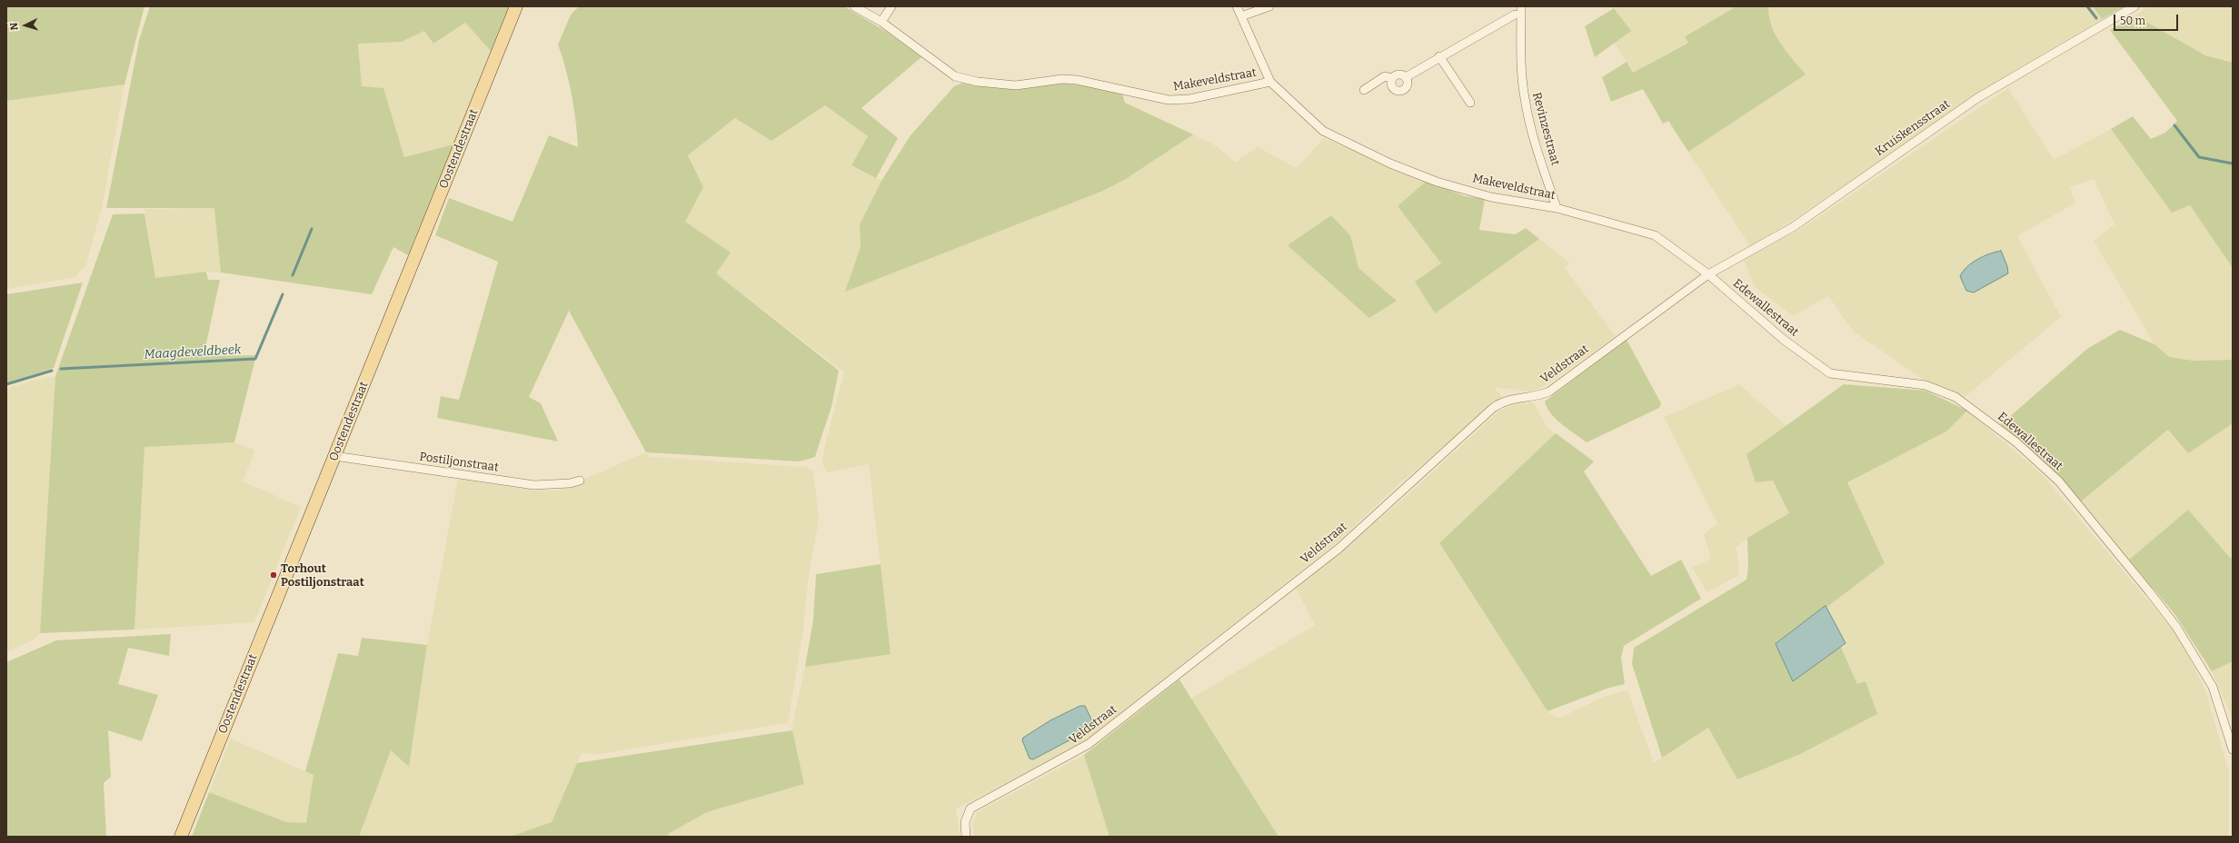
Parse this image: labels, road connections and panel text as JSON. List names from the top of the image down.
{
  "streets": {
    "main road": ["Oostendestraat"],
    "street": [
      "Makeveldstraat",
      "Kruiskensstraat",
      "Revinzestraat",
      "Edewallestraat",
      "Veldstraat",
      "Postiljonstraat"
    ]
  },
  "crossings": [
    ["Makeveldstraat", "Kruiskensstraat"],
    ["Makeveldstraat", "Revinzestraat"],
    ["Makeveldstraat", "Edewallestraat"],
    ["Makeveldstraat", "Veldstraat"],
    ["Kruiskensstraat", "Edewallestraat"],
    ["Kruiskensstraat", "Veldstraat"],
    ["Oostendestraat", "Postiljonstraat"],
    ["Edewallestraat", "Veldstraat"]
  ],
  "water": ["Maagdeveldbeek"],
  "places": ["Torhout Postiljonstraat"],
  "scale_bar": "50 m",
  "north": "left"
}
